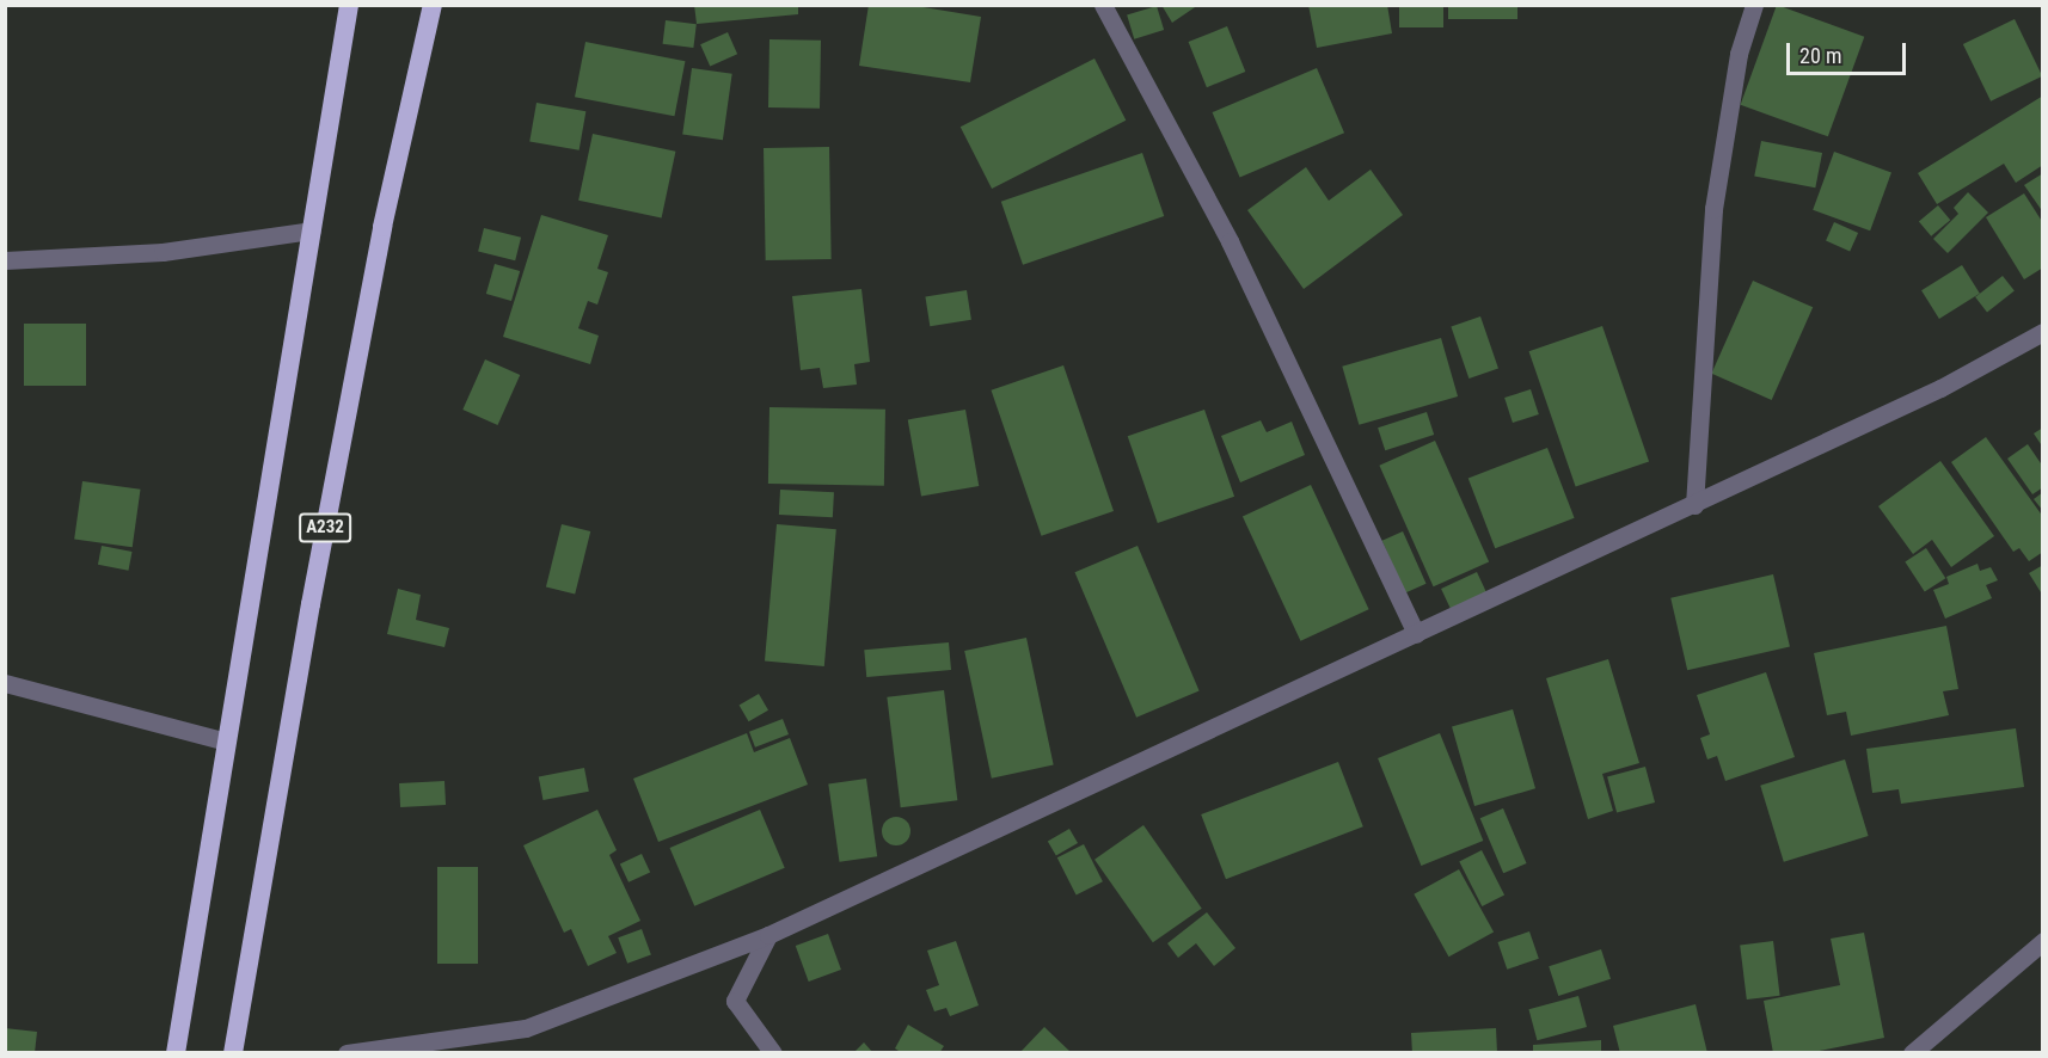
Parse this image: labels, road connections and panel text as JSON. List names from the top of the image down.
{
  "streets": {
    "highway": ["A232"]
  },
  "scale_bar": "20 m"
}
